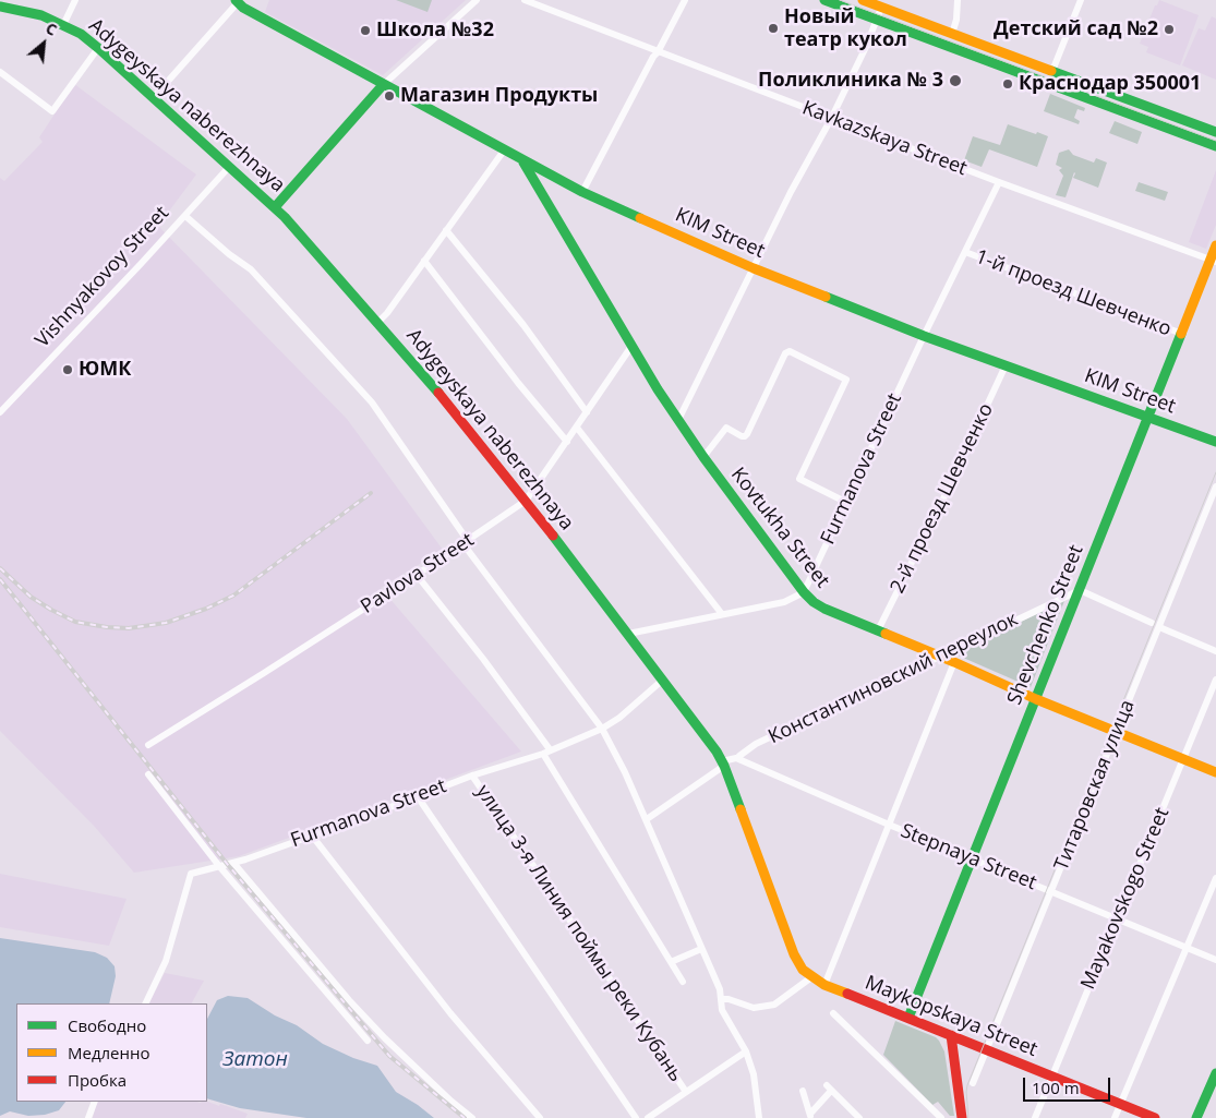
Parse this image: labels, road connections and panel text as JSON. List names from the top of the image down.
{
  "streets": {
    "street": [
      "Adygeyskaya naberezhnaya",
      "Kavkazskaya Street",
      "KIM Street",
      "Vishnyakovoy Street",
      "1-й проезд Шевченко",
      "Furmanova Street",
      "2-й проезд Шевченко",
      "Kovtukha Street",
      "Pavlova Street",
      "Shevchenko Street",
      "Константиновский переулок",
      "Титаровская улица",
      "Stepnaya Street",
      "Mayakovskogo Street",
      "улица 3-я Линия поймы реки Кубань",
      "Maykopskaya Street"
    ]
  },
  "crossings": [
    ["Adygeyskaya naberezhnaya", "Vishnyakovoy Street"],
    ["Adygeyskaya naberezhnaya", "Furmanova Street"],
    ["Adygeyskaya naberezhnaya", "Pavlova Street"],
    ["Adygeyskaya naberezhnaya", "Stepnaya Street"],
    ["Adygeyskaya naberezhnaya", "Maykopskaya Street"],
    ["Kavkazskaya Street", "Furmanova Street"],
    ["Kavkazskaya Street", "Shevchenko Street"],
    ["KIM Street", "Furmanova Street"],
    ["KIM Street", "2-й проезд Шевченко"],
    ["KIM Street", "Kovtukha Street"],
    ["KIM Street", "Shevchenko Street"],
    ["1-й проезд Шевченко", "Furmanova Street"],
    ["1-й проезд Шевченко", "Shevchenko Street"],
    ["Furmanova Street", "Kovtukha Street"],
    ["Furmanova Street", "улица 3-я Линия поймы реки Кубань"],
    ["2-й проезд Шевченко", "Kovtukha Street"],
    ["Kovtukha Street", "Pavlova Street"],
    ["Kovtukha Street", "Shevchenko Street"],
    ["Kovtukha Street", "Константиновский переулок"],
    ["Kovtukha Street", "Титаровская улица"],
    ["Kovtukha Street", "Mayakovskogo Street"],
    ["Shevchenko Street", "Константиновский переулок"],
    ["Shevchenko Street", "Stepnaya Street"],
    ["Shevchenko Street", "Maykopskaya Street"],
    ["Титаровская улица", "Stepnaya Street"],
    ["Титаровская улица", "Maykopskaya Street"],
    ["Stepnaya Street", "Mayakovskogo Street"],
    ["Mayakovskogo Street", "Maykopskaya Street"]
  ],
  "water": ["Затон"],
  "places": [
    "Новый театр кукол",
    "Детский сад №2",
    "Школа №32",
    "Поликлиника № 3",
    "Краснодар 350001",
    "Магазин Продукты",
    "ЮМК"
  ],
  "legend": ["Свободно", "Медленно", "Пробка"],
  "scale_bar": "100 m",
  "north": "top right"
}
